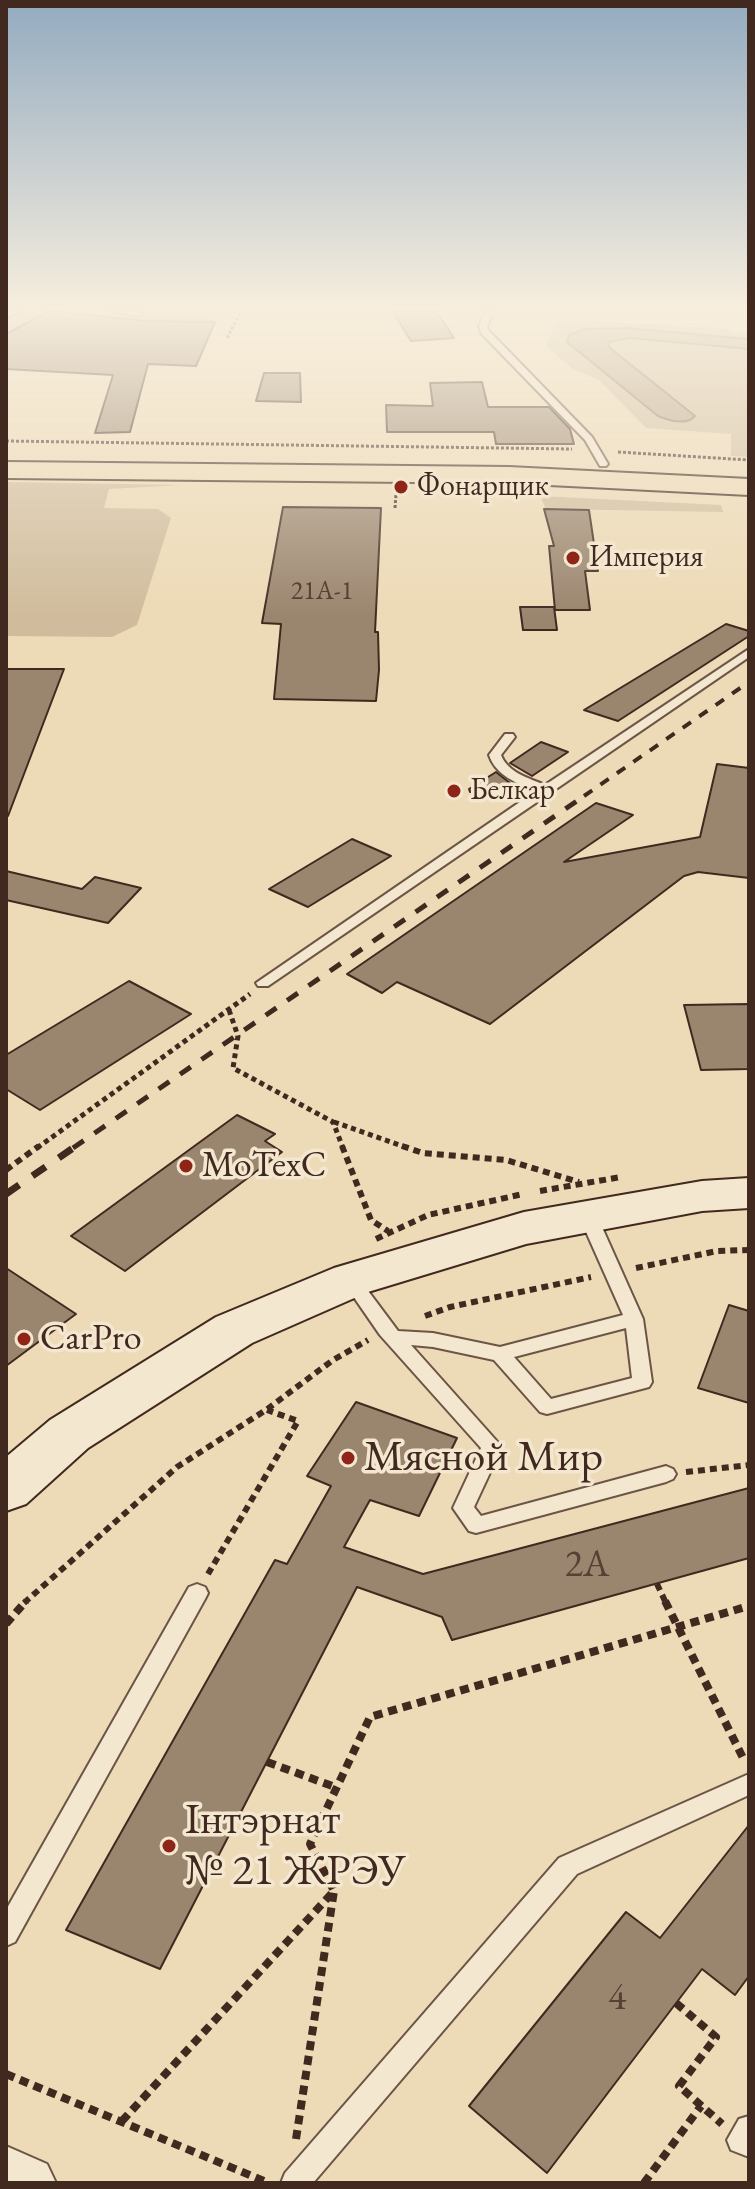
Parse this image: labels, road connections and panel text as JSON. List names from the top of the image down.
{
  "places": [
    "Фонарщик",
    "Империя",
    "Белкар",
    "MoTexC",
    "CarPro",
    "Мясной Мир",
    "Інтэрнат № 21 ЖРЭУ"
  ],
  "house_numbers": ["21А-1", "2А", "4"]
}
